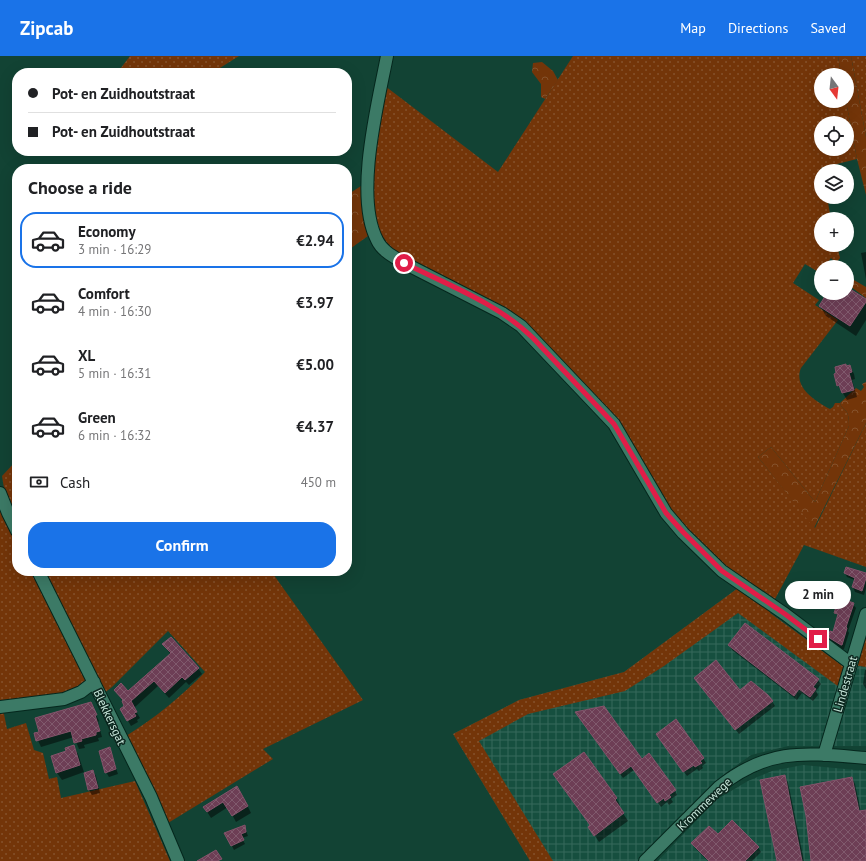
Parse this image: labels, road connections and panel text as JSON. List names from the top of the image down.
{
  "streets": {
    "street": ["Lindestraat", "Blekkersgat", "Krommewege"]
  },
  "crossings": [
    ["Lindestraat", "Krommewege"]
  ],
  "north": "bottom",
  "page": {
    "header": "Zipcab",
    "nav": ["Map", "Directions", "Saved"],
    "map_buttons": ["+", "−"],
    "banner": ["Pot- en Zuidhoutstraat", "Pot- en Zuidhoutstraat"],
    "heading": "Choose a ride",
    "list": [
      {
        "name": "Economy",
        "note": "3 min · 16:29",
        "value": "€2.94"
      },
      {
        "name": "Comfort",
        "note": "4 min · 16:30",
        "value": "€3.97"
      },
      {
        "name": "XL",
        "note": "5 min · 16:31",
        "value": "€5.00"
      },
      {
        "name": "Green",
        "note": "6 min · 16:32",
        "value": "€4.37"
      }
    ],
    "pay": ["Cash", "450 m"],
    "buttons": "Confirm",
    "bubble": "2 min"
  }
}
